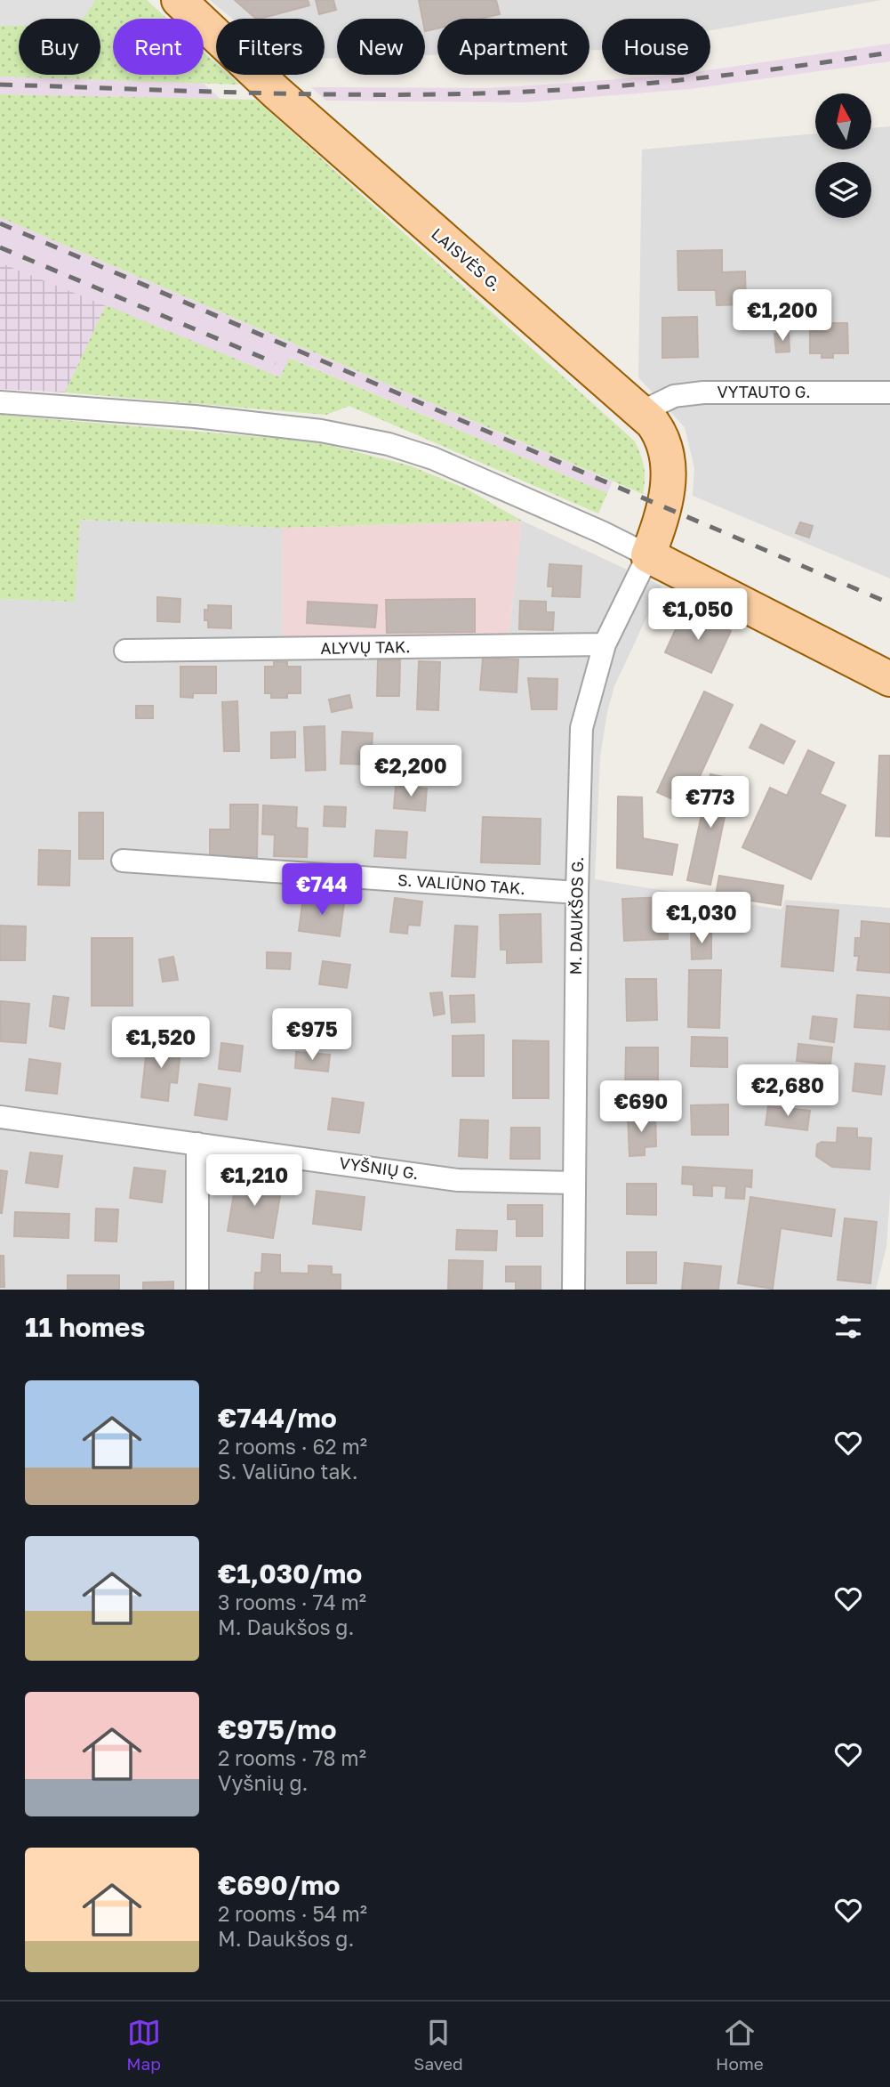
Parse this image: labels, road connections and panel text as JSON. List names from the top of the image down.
{
  "streets": {
    "main road": ["LAISVĖS G."],
    "street": [
      "VYTAUTO G.",
      "ALYVŲ TAK.",
      "S. VALIŪNO TAK.",
      "M. DAUKŠOS G.",
      "VYŠNIŲ G."
    ]
  },
  "crossings": [
    ["LAISVĖS G.", "VYTAUTO G."],
    ["LAISVĖS G.", "M. DAUKŠOS G."],
    ["ALYVŲ TAK.", "M. DAUKŠOS G."],
    ["S. VALIŪNO TAK.", "M. DAUKŠOS G."],
    ["M. DAUKŠOS G.", "VYŠNIŲ G."]
  ],
  "north": "top",
  "page": {
    "chip": [
      "Buy",
      "Rent",
      "Filters",
      "New",
      "Apartment",
      "House"
    ],
    "price": [
      "€1,200",
      "€1,050",
      "€2,200",
      "€773",
      "€744",
      "€1,030",
      "€975",
      "€1,520",
      "€2,680",
      "€690",
      "€1,210"
    ],
    "heading": "11 homes",
    "list": [
      {
        "name": "€744/mo",
        "note": "2 rooms · 62 m² · S. Valiūno tak."
      },
      {
        "name": "€1,030/mo",
        "note": "3 rooms · 74 m² · M. Daukšos g."
      },
      {
        "name": "€975/mo",
        "note": "2 rooms · 78 m² · Vyšnių g."
      },
      {
        "name": "€690/mo",
        "note": "2 rooms · 54 m² · M. Daukšos g."
      }
    ],
    "tabs": ["Map", "Saved", "Home"]
  }
}
